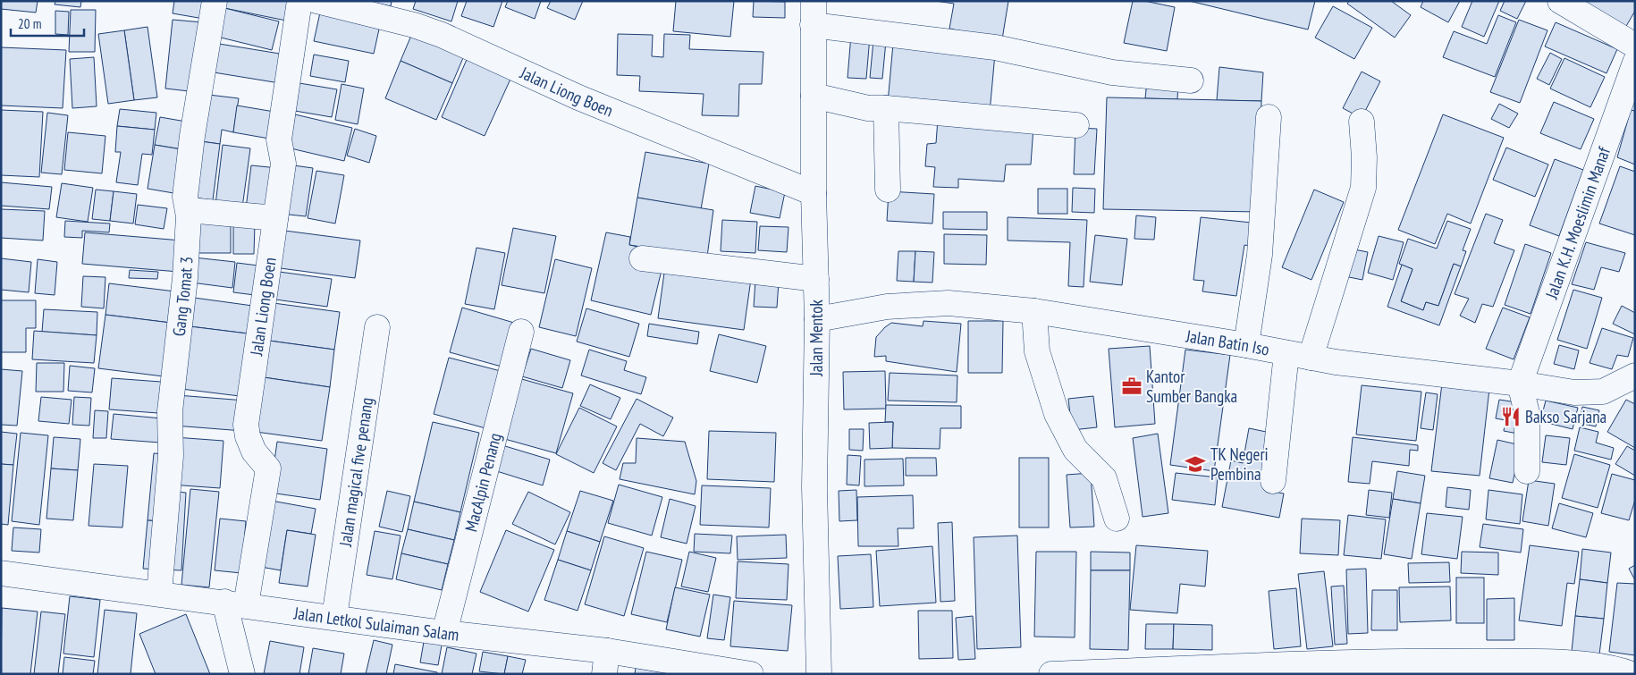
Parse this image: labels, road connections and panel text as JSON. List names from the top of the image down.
{
  "streets": {
    "main road": [
      "Jalan Liong Boen",
      "Jalan K.H. Moeslimin Manaf",
      "Gang Tomat 3",
      "Jalan Mentok",
      "Jalan Batin Iso",
      "Jalan magical five penang",
      "MacAlpin Penang",
      "Jalan Letkol Sulaiman Salam"
    ]
  },
  "crossings": [
    ["Jalan Liong Boen", "Jalan Mentok"],
    ["Jalan Liong Boen", "Jalan Letkol Sulaiman Salam"],
    ["Jalan K.H. Moeslimin Manaf", "Jalan Batin Iso"],
    ["Gang Tomat 3", "Jalan Letkol Sulaiman Salam"],
    ["Jalan Mentok", "Jalan Batin Iso"],
    ["Jalan magical five penang", "Jalan Letkol Sulaiman Salam"],
    ["MacAlpin Penang", "Jalan Letkol Sulaiman Salam"]
  ],
  "places": {
    "office": ["Kantor Sumber Bangka"],
    "restaurant": ["Bakso Sarjana"],
    "school or university": ["TK Negeri Pembina"]
  },
  "scale_bar": "20 m"
}
